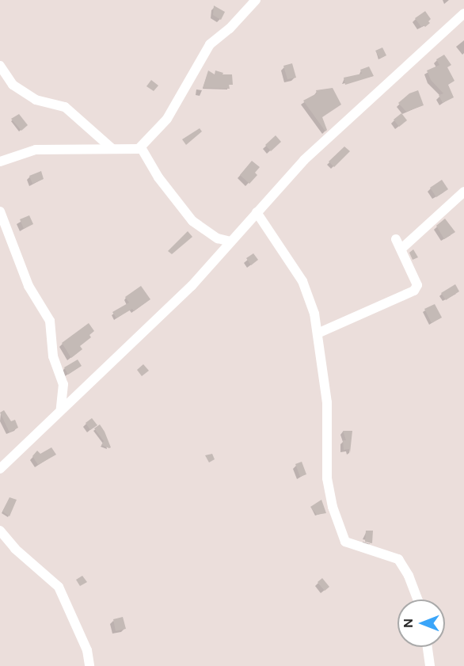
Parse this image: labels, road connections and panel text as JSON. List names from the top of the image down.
{
  "north": "left"
}
